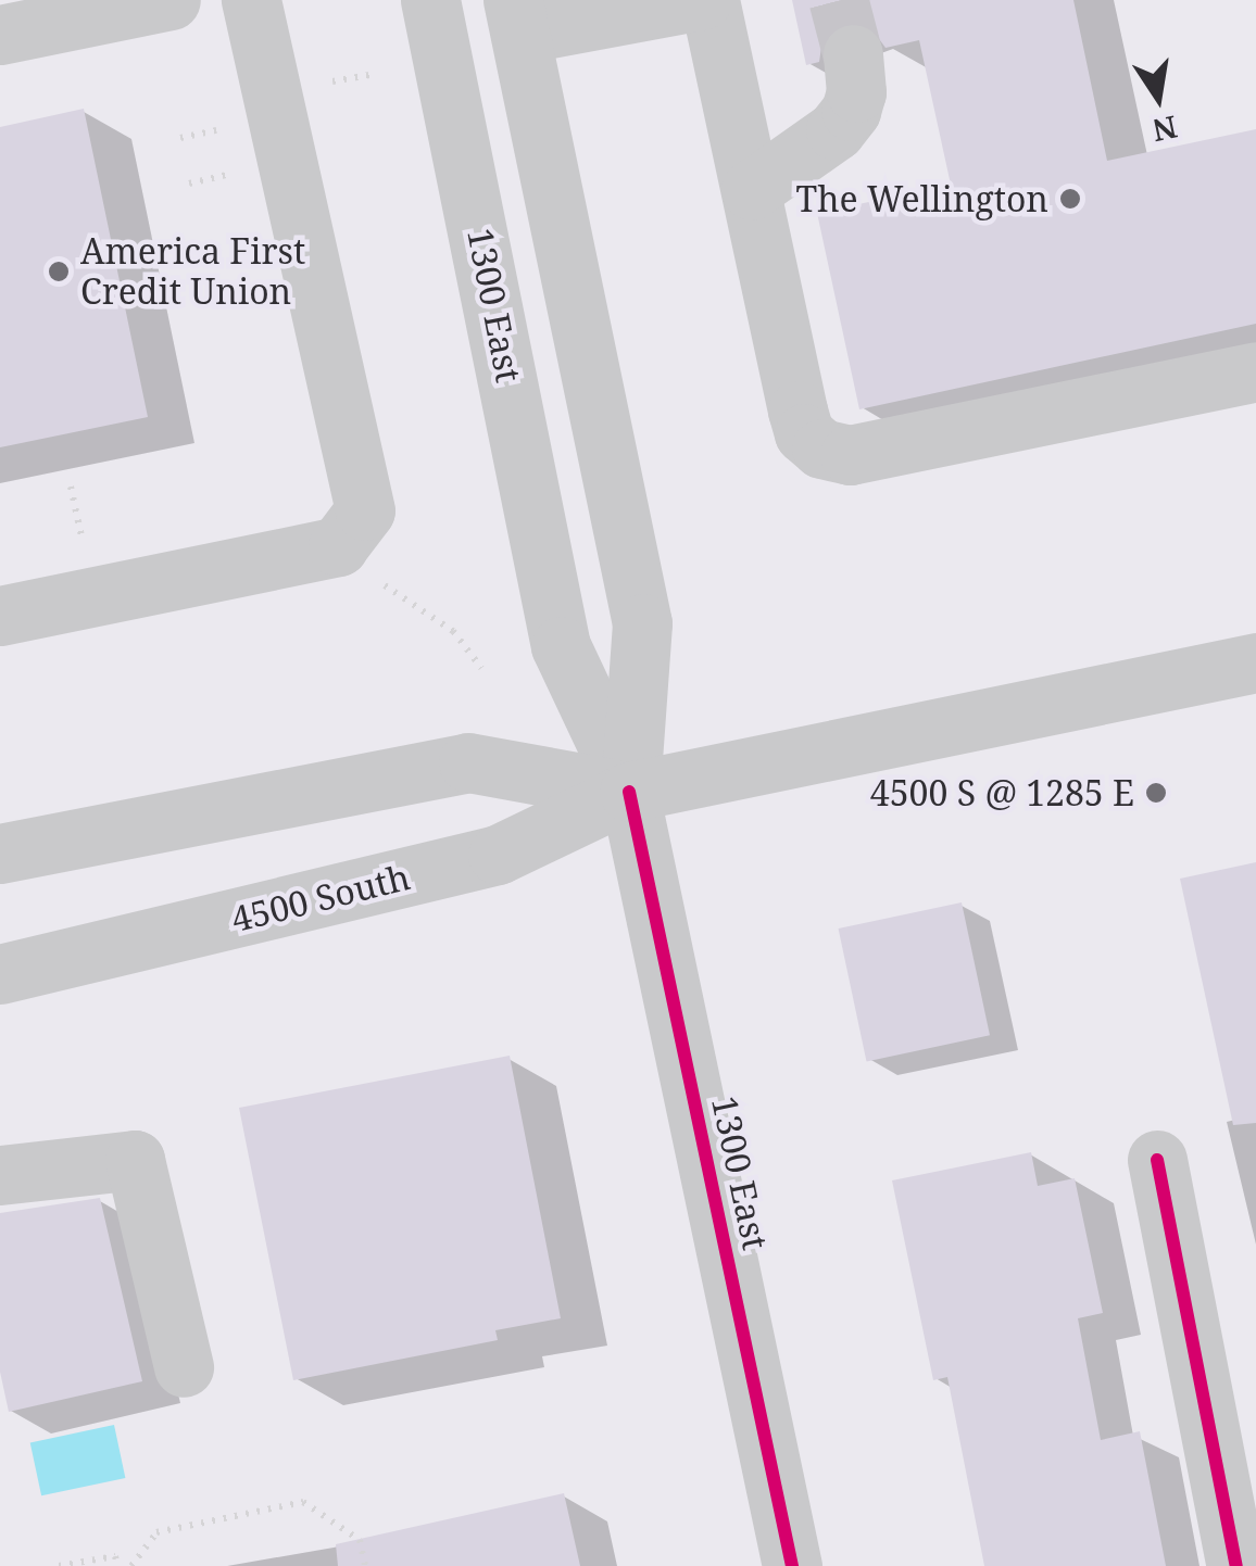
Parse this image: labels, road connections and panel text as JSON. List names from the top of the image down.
{
  "streets": {
    "main road": ["1300 East", "4500 South"]
  },
  "crossings": [
    ["1300 East", "4500 South"]
  ],
  "places": ["The Wellington", "America First Credit Union", "4500 S @ 1285 E"],
  "north": "bottom"
}
